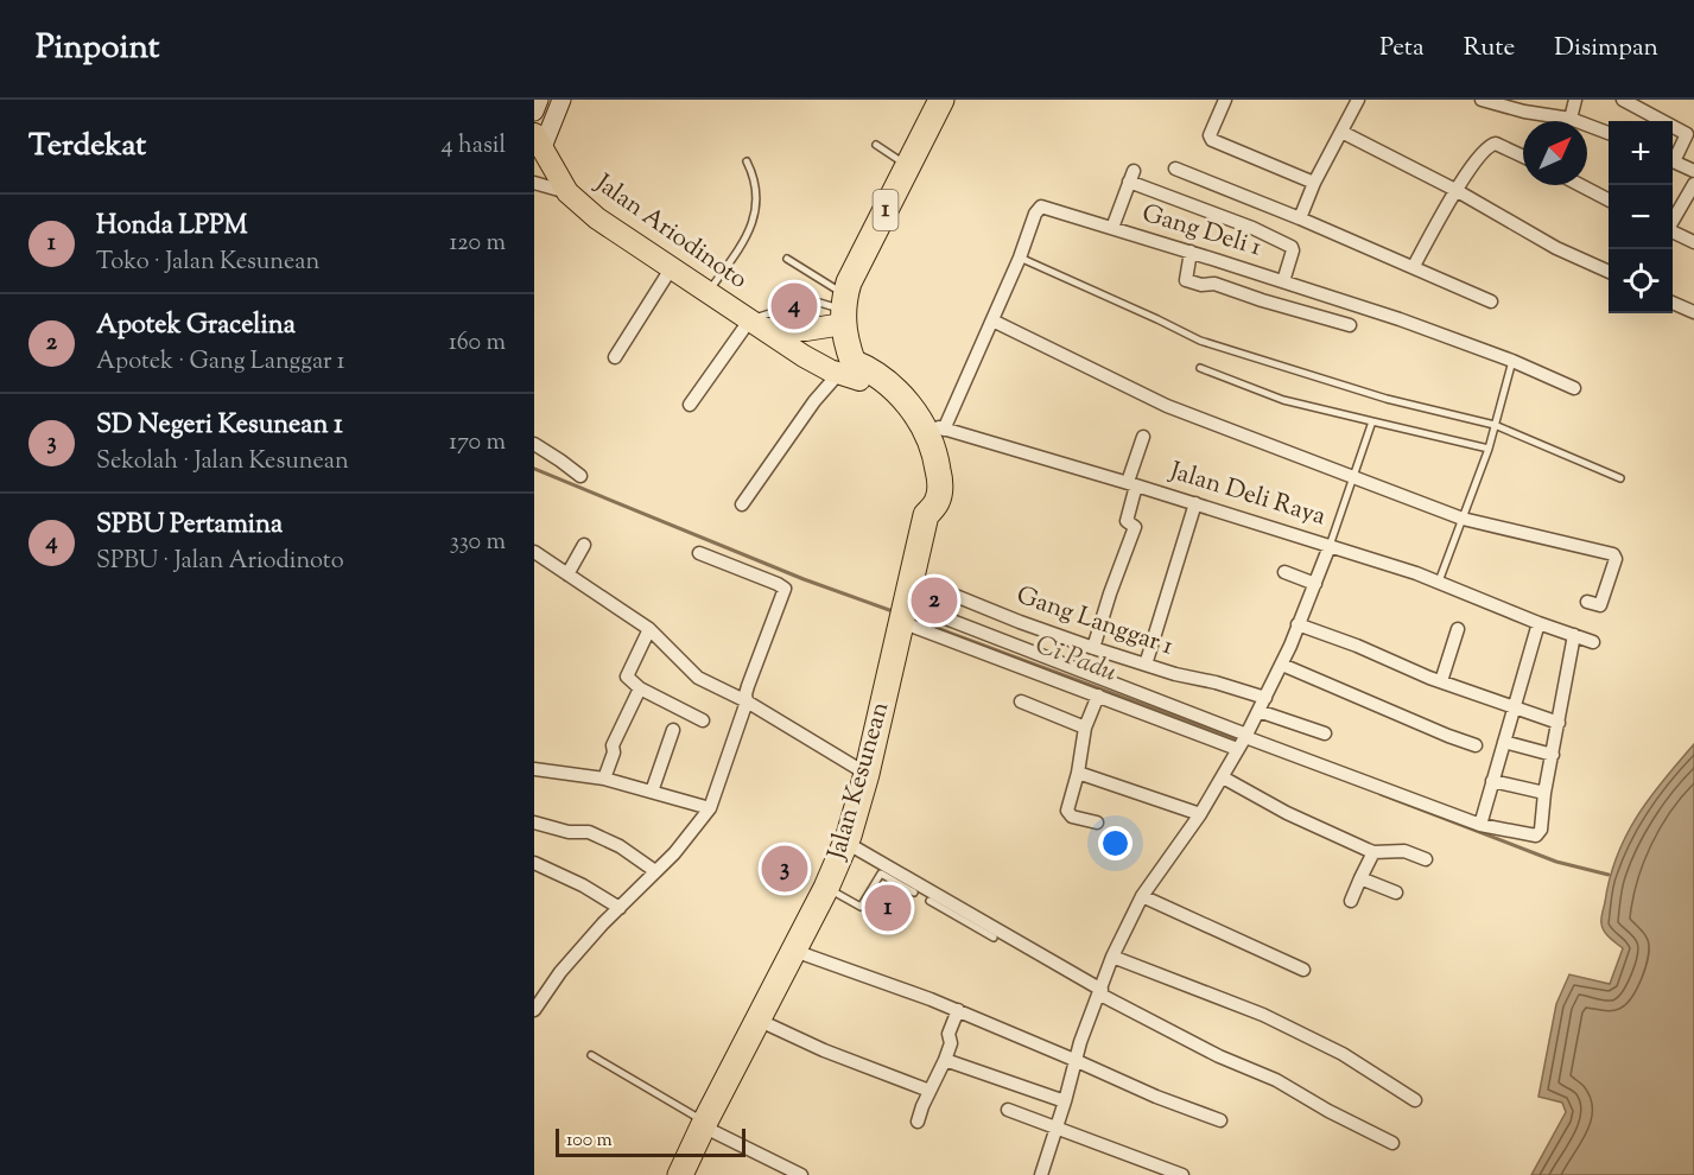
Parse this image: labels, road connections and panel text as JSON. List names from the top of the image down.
{
  "streets": {
    "highway": ["1", "Jalan Kesunean"],
    "main road": ["Jalan Ariodinoto"],
    "street": ["Gang Deli 1", "Jalan Deli Raya", "Gang Langgar 1"]
  },
  "crossings": [
    ["Gang Deli 1", "Jalan Deli Raya"],
    ["Gang Deli 1", "Jalan Kesunean"],
    ["Jalan Deli Raya", "Jalan Kesunean"],
    ["Gang Langgar 1", "Jalan Kesunean"]
  ],
  "water": ["Ci Padu"],
  "scale_bar": "100 m",
  "north": "top right",
  "page": {
    "header": "Pinpoint",
    "nav": ["Peta", "Rute", "Disimpan"],
    "heading": ["Terdekat", "4 hasil"],
    "map_buttons": ["+", "−"],
    "list": [
      {
        "mark": "1",
        "name": "Honda LPPM",
        "note": "Toko · Jalan Kesunean",
        "value": "120 m"
      },
      {
        "mark": "2",
        "name": "Apotek Gracelina",
        "note": "Apotek · Gang Langgar 1",
        "value": "160 m"
      },
      {
        "mark": "3",
        "name": "SD Negeri Kesunean 1",
        "note": "Sekolah · Jalan Kesunean",
        "value": "170 m"
      },
      {
        "mark": "4",
        "name": "SPBU Pertamina",
        "note": "SPBU · Jalan Ariodinoto",
        "value": "330 m"
      }
    ],
    "pins": [
      "4",
      "2",
      "3",
      "1"
    ],
    "scale": "100 m"
  }
}
